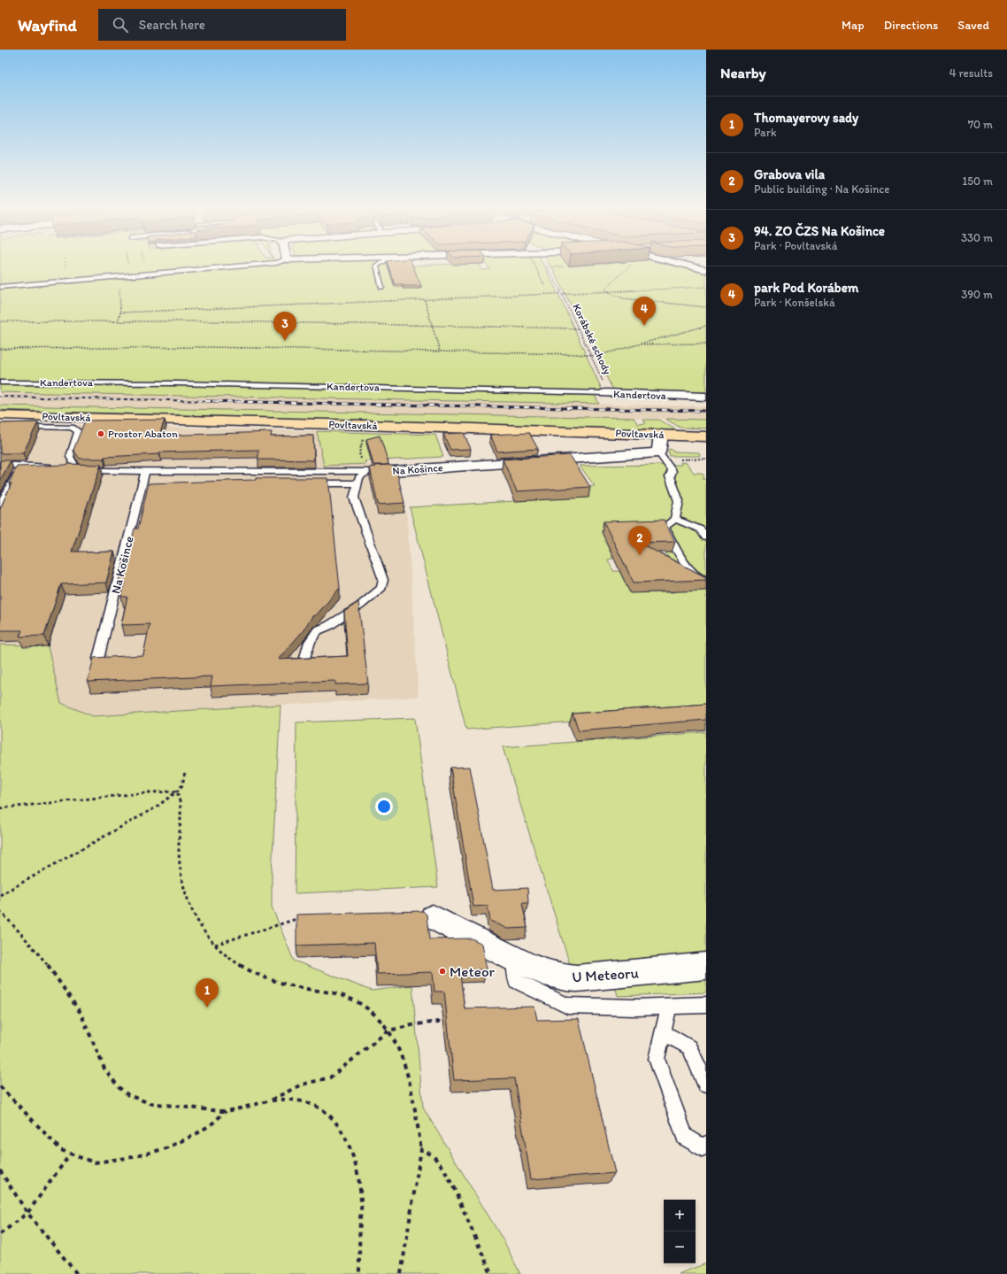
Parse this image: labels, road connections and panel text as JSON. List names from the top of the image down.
{
  "streets": {
    "main road": ["Povltavská"],
    "street": ["Kandertova", "Na Košince", "U Meteoru"],
    "path": ["Korábské schody"]
  },
  "crossings": [
    ["Korábské schody", "Kandertova"]
  ],
  "places": ["Prostor Abaton", "Meteor"],
  "page": {
    "header": "Wayfind",
    "search": "Search here",
    "nav": ["Map", "Directions", "Saved"],
    "heading": ["Nearby", "4 results"],
    "list": [
      {
        "mark": "1",
        "name": "Thomayerovy sady",
        "note": "Park",
        "value": "70 m"
      },
      {
        "mark": "2",
        "name": "Grabova vila",
        "note": "Public building · Na Košince",
        "value": "150 m"
      },
      {
        "mark": "3",
        "name": "94. ZO ČZS Na Košince",
        "note": "Park · Povltavská",
        "value": "330 m"
      },
      {
        "mark": "4",
        "name": "park Pod Korábem",
        "note": "Park · Konšelská",
        "value": "390 m"
      }
    ],
    "pins": [
      "4",
      "3",
      "2",
      "1"
    ],
    "map_buttons": ["+", "−"]
  }
}
